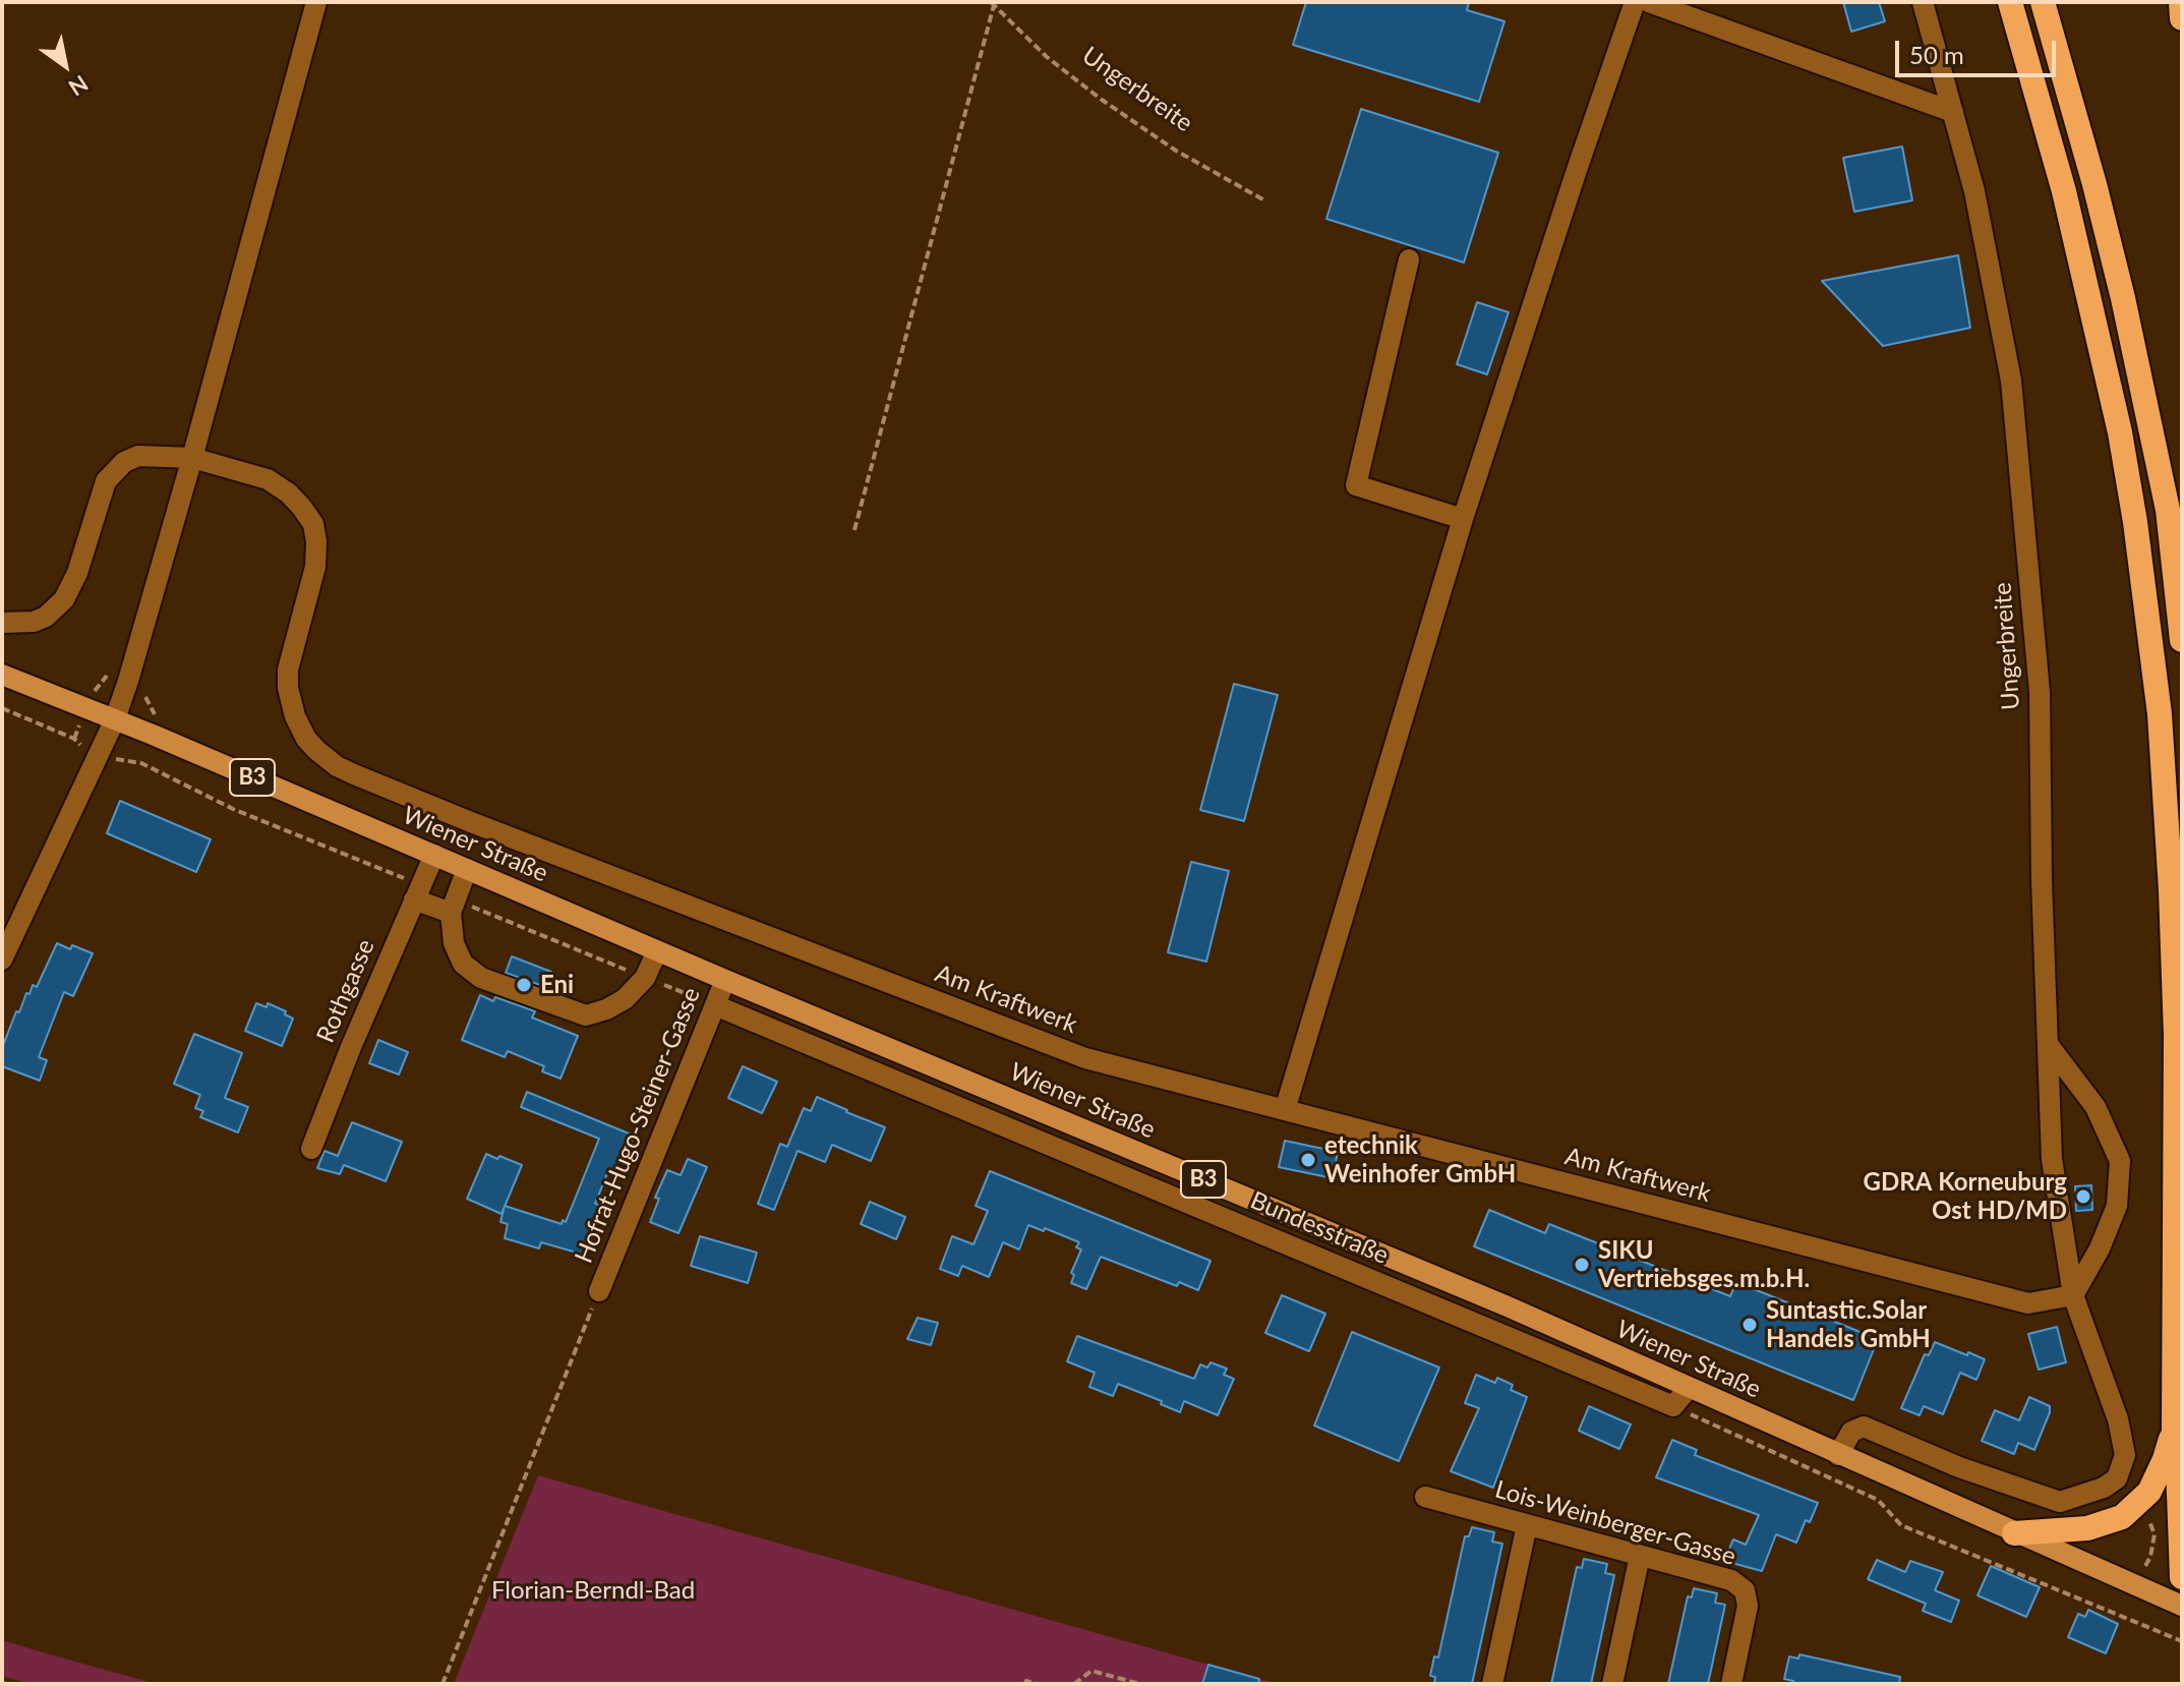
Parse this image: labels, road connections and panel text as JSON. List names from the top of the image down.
{
  "streets": {
    "main road": ["B3", "Wiener Straße"],
    "street": [
      "Ungerbreite",
      "Rothgasse",
      "Am Kraftwerk",
      "Hofrat-Hugo-Steiner-Gasse",
      "Bundesstraße",
      "Lois-Weinberger-Gasse"
    ]
  },
  "crossings": [
    ["Ungerbreite", "Am Kraftwerk"],
    ["Wiener Straße", "Rothgasse"],
    ["Wiener Straße", "Hofrat-Hugo-Steiner-Gasse"],
    ["Hofrat-Hugo-Steiner-Gasse", "Bundesstraße"]
  ],
  "parks": ["Florian-Berndl-Bad"],
  "places": [
    "Eni",
    "etechnik Weinhofer GmbH",
    "GDRA Korneuburg Ost HD/MD",
    "SIKU Vertriebsges.m.b.H.",
    "Suntastic.Solar Handels GmbH"
  ],
  "scale_bar": "50 m",
  "north": "bottom right"
}
